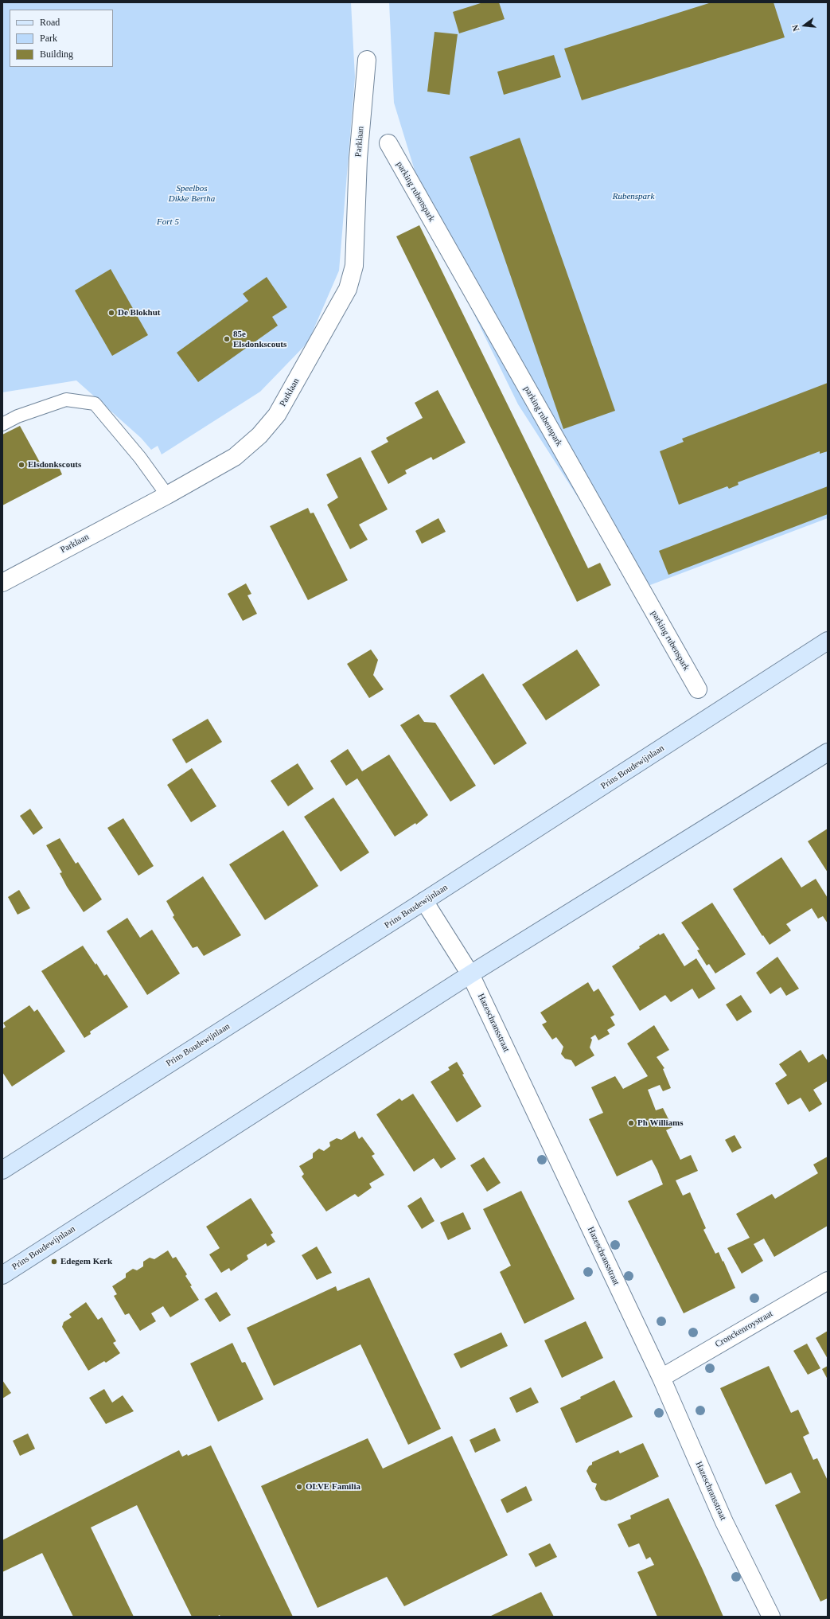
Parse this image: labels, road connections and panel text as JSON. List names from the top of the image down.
{
  "streets": {
    "main road": ["Prins Boudewijnlaan"],
    "street": [
      "Parklaan",
      "parking rubenspark",
      "Hazeschransstraat",
      "Cronckenroystraat"
    ]
  },
  "crossings": [
    ["Prins Boudewijnlaan", "Hazeschransstraat"],
    ["Hazeschransstraat", "Cronckenroystraat"]
  ],
  "parks": ["Speelbos Dikke Bertha", "Rubenspark", "Fort 5"],
  "places": [
    "De Blokhut",
    "85e Elsdonkscouts",
    "Elsdonkscouts",
    "Ph Williams",
    "Edegem Kerk",
    "OLVE Familia"
  ],
  "legend": ["Road", "Park", "Building"],
  "north": "left"
}
